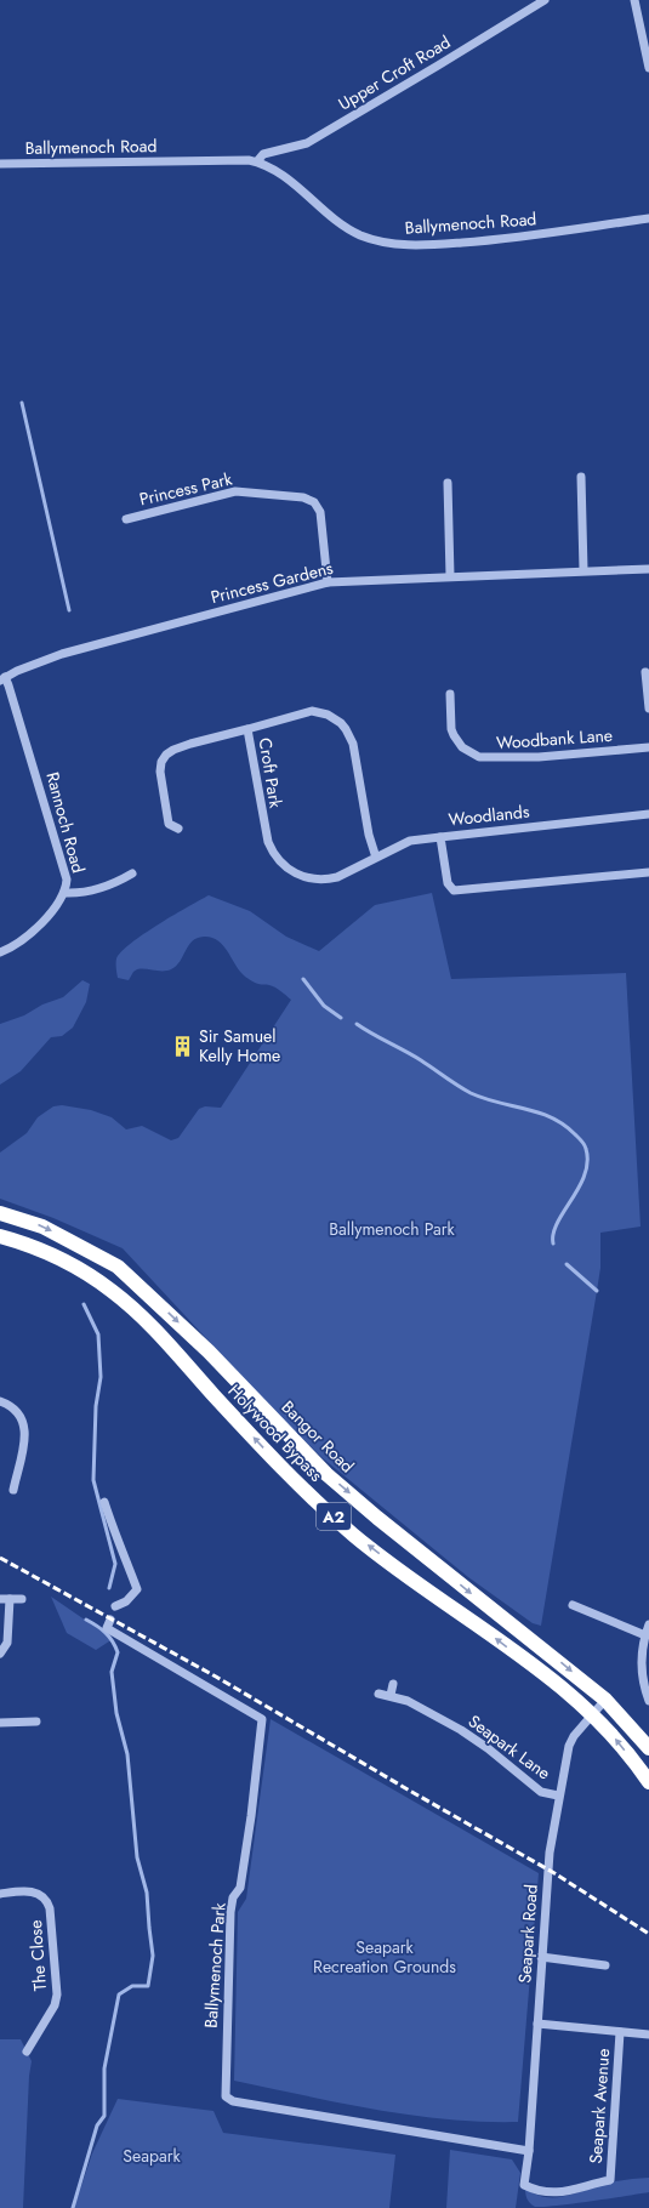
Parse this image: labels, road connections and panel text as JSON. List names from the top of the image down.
{
  "streets": {
    "highway": ["Holywood Bypass", "Bangor Road", "A2"],
    "street": [
      "Upper Croft Road",
      "Ballymenoch Road",
      "Princess Park",
      "Princess Gardens",
      "Woodbank Lane",
      "Croft Park",
      "Woodlands",
      "Rannoch Road",
      "Seapark Lane",
      "Seapark Road",
      "The Close",
      "Ballymenoch Park",
      "Seapark Avenue"
    ]
  },
  "crossings": [
    ["Upper Croft Road", "Ballymenoch Road"],
    ["Princess Park", "Princess Gardens"],
    ["Princess Gardens", "Rannoch Road"],
    ["Croft Park", "Woodlands"],
    ["Holywood Bypass", "Seapark Road"],
    ["Bangor Road", "A2"],
    ["Bangor Road", "Seapark Road"],
    ["A2", "Seapark Road"],
    ["Seapark Lane", "Seapark Road"],
    ["Seapark Road", "Ballymenoch Park"],
    ["Seapark Road", "Seapark Avenue"]
  ],
  "one_way": ["Holywood Bypass", "Bangor Road"],
  "parks": ["Ballymenoch Park", "Seapark Recreation Grounds", "Seapark"],
  "places": {
    "building": ["Sir Samuel Kelly Home"]
  }
}
